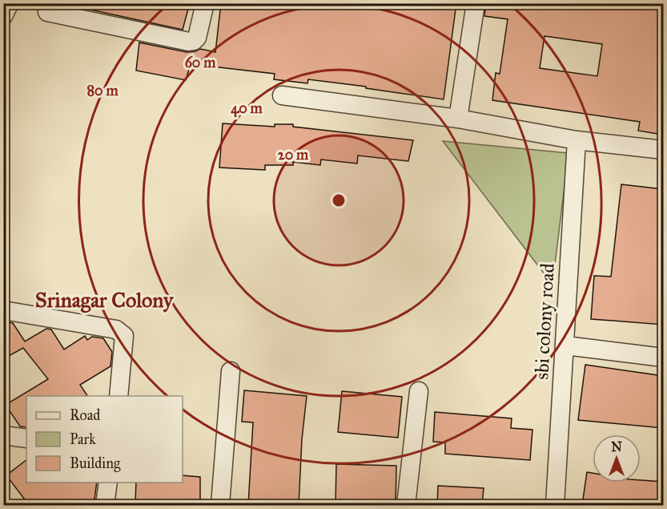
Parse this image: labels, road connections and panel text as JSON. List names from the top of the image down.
{
  "streets": {
    "street": ["sbi colony road"]
  },
  "districts": ["Srinagar Colony"],
  "legend": ["Road", "Park", "Building"],
  "north": "top",
  "rings": [
    "60 m",
    "80 m",
    "40 m",
    "20 m"
  ]
}
